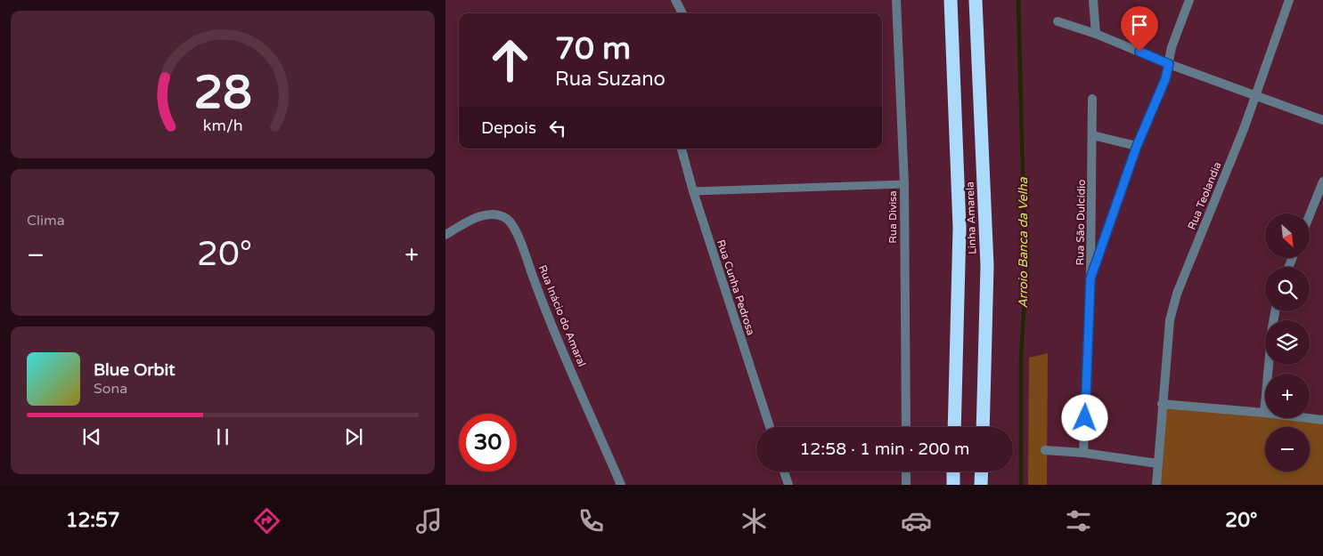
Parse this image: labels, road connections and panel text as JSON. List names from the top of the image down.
{
  "streets": {
    "highway": ["Linha Amarela"],
    "street": [
      "Rua Teolandia",
      "Rua Divisa",
      "Rua São Dulcídio",
      "Rua Cunha Pedrosa",
      "Rua Inácio do Amaral"
    ]
  },
  "water": ["Arroio Banca da Velha"],
  "north": "bottom right",
  "page": {
    "turn": ["70 m", "Rua Suzano"],
    "then": "Depois",
    "tile": "Clima",
    "map_buttons": ["+", "−"],
    "heat": ["−", "20°", "+"],
    "song": ["Blue Orbit", "Sona"],
    "limit": "30",
    "trip": "12:58 · 1 min · 200 m",
    "tabs": ["12:57", "20°"],
    "gauge": ["28", "km/h"]
  }
}
